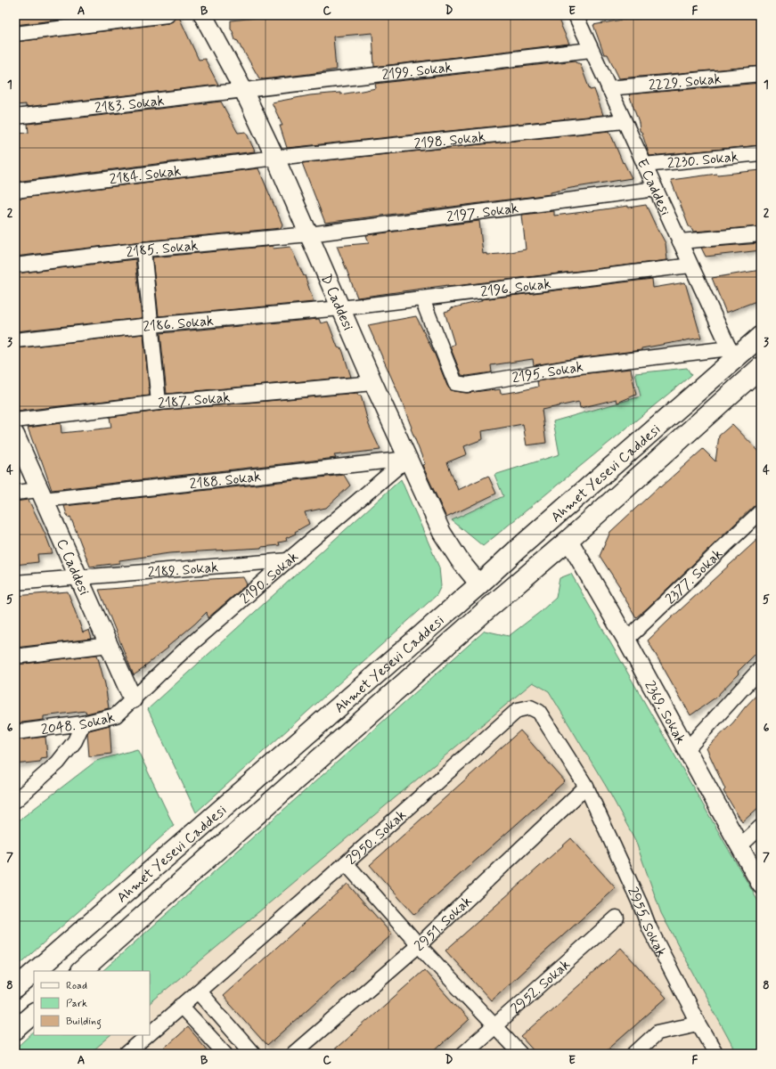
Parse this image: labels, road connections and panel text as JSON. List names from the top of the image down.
{
  "streets": {
    "main road": ["Ahmet Yesevi Caddesi"],
    "street": [
      "2199. Sokak",
      "2229. Sokak",
      "2183. Sokak",
      "2198. Sokak",
      "2230. Sokak",
      "2184. Sokak",
      "E Caddesi",
      "2197. Sokak",
      "2185. Sokak",
      "2196. Sokak",
      "D Caddesi",
      "2186. Sokak",
      "2195. Sokak",
      "2187. Sokak",
      "2188. Sokak",
      "C Caddesi",
      "2189. Sokak",
      "2377. Sokak",
      "2190. Sokak",
      "2369. Sokak",
      "2048. Sokak",
      "2950. Sokak",
      "2955. Sokak",
      "2951. Sokak",
      "2952. Sokak"
    ]
  },
  "crossings": [
    ["2199. Sokak", "2183. Sokak"],
    ["2199. Sokak", "E Caddesi"],
    ["2199. Sokak", "D Caddesi"],
    ["2229. Sokak", "E Caddesi"],
    ["2183. Sokak", "D Caddesi"],
    ["2198. Sokak", "2184. Sokak"],
    ["2198. Sokak", "E Caddesi"],
    ["2198. Sokak", "D Caddesi"],
    ["2230. Sokak", "E Caddesi"],
    ["2184. Sokak", "D Caddesi"],
    ["E Caddesi", "2197. Sokak"],
    ["E Caddesi", "2196. Sokak"],
    ["E Caddesi", "2195. Sokak"],
    ["E Caddesi", "Ahmet Yesevi Caddesi"],
    ["2197. Sokak", "2185. Sokak"],
    ["2197. Sokak", "D Caddesi"],
    ["2185. Sokak", "D Caddesi"],
    ["2196. Sokak", "D Caddesi"],
    ["2196. Sokak", "2186. Sokak"],
    ["2196. Sokak", "2195. Sokak"],
    ["D Caddesi", "2186. Sokak"],
    ["D Caddesi", "2187. Sokak"],
    ["D Caddesi", "Ahmet Yesevi Caddesi"],
    ["D Caddesi", "2188. Sokak"],
    ["D Caddesi", "2190. Sokak"],
    ["2195. Sokak", "Ahmet Yesevi Caddesi"],
    ["Ahmet Yesevi Caddesi", "2369. Sokak"],
    ["2188. Sokak", "C Caddesi"],
    ["2188. Sokak", "2190. Sokak"],
    ["C Caddesi", "2189. Sokak"],
    ["C Caddesi", "2190. Sokak"],
    ["C Caddesi", "2048. Sokak"],
    ["2189. Sokak", "2190. Sokak"],
    ["2377. Sokak", "2369. Sokak"],
    ["2190. Sokak", "2048. Sokak"],
    ["2950. Sokak", "2955. Sokak"],
    ["2950. Sokak", "2951. Sokak"],
    ["2955. Sokak", "2951. Sokak"]
  ],
  "legend": ["Road", "Park", "Building"],
  "grid": {
    "columns": [
      "A",
      "B",
      "C",
      "D",
      "E",
      "F"
    ],
    "rows": [
      "1",
      "2",
      "3",
      "4",
      "5",
      "6",
      "7",
      "8"
    ]
  }
}
